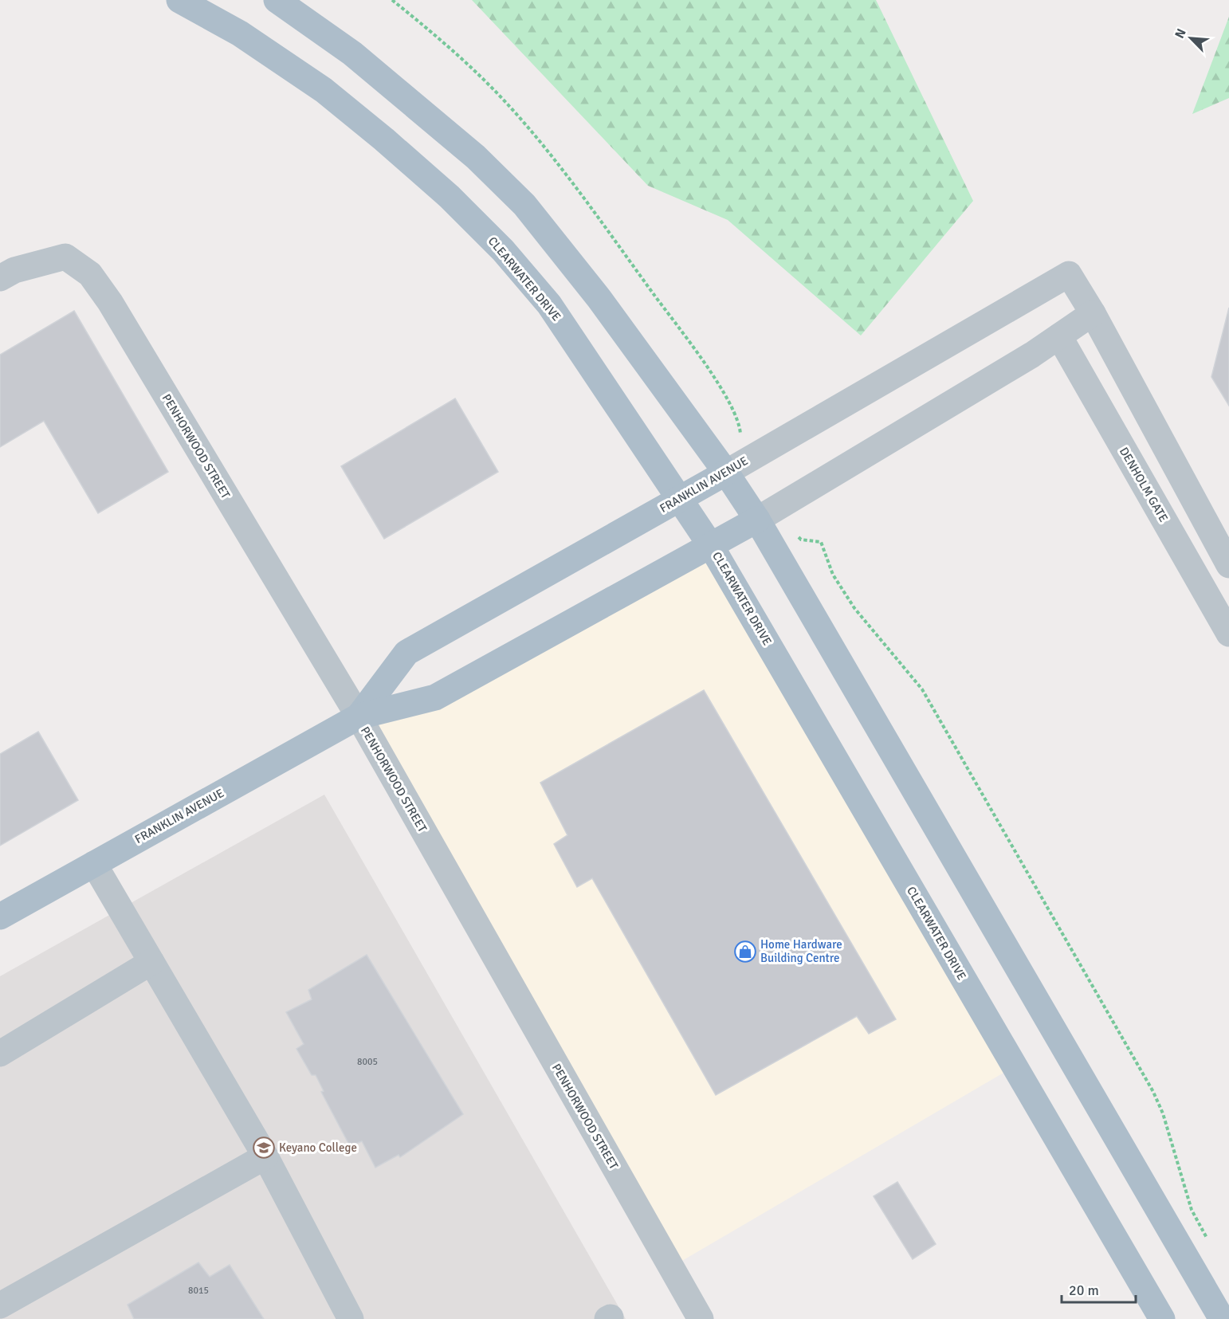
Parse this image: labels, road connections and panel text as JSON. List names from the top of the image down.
{
  "streets": {
    "main road": ["CLEARWATER DRIVE", "FRANKLIN AVENUE"],
    "street": ["PENHORWOOD STREET", "DENHOLM GATE"]
  },
  "crossings": [
    ["CLEARWATER DRIVE", "FRANKLIN AVENUE"],
    ["PENHORWOOD STREET", "FRANKLIN AVENUE"],
    ["FRANKLIN AVENUE", "DENHOLM GATE"]
  ],
  "places": {
    "shop": ["Home Hardware Building Centre"],
    "school or university": ["Keyano College"]
  },
  "house_numbers": ["8005", "8015"],
  "scale_bar": "20 m",
  "north": "top left"
}
